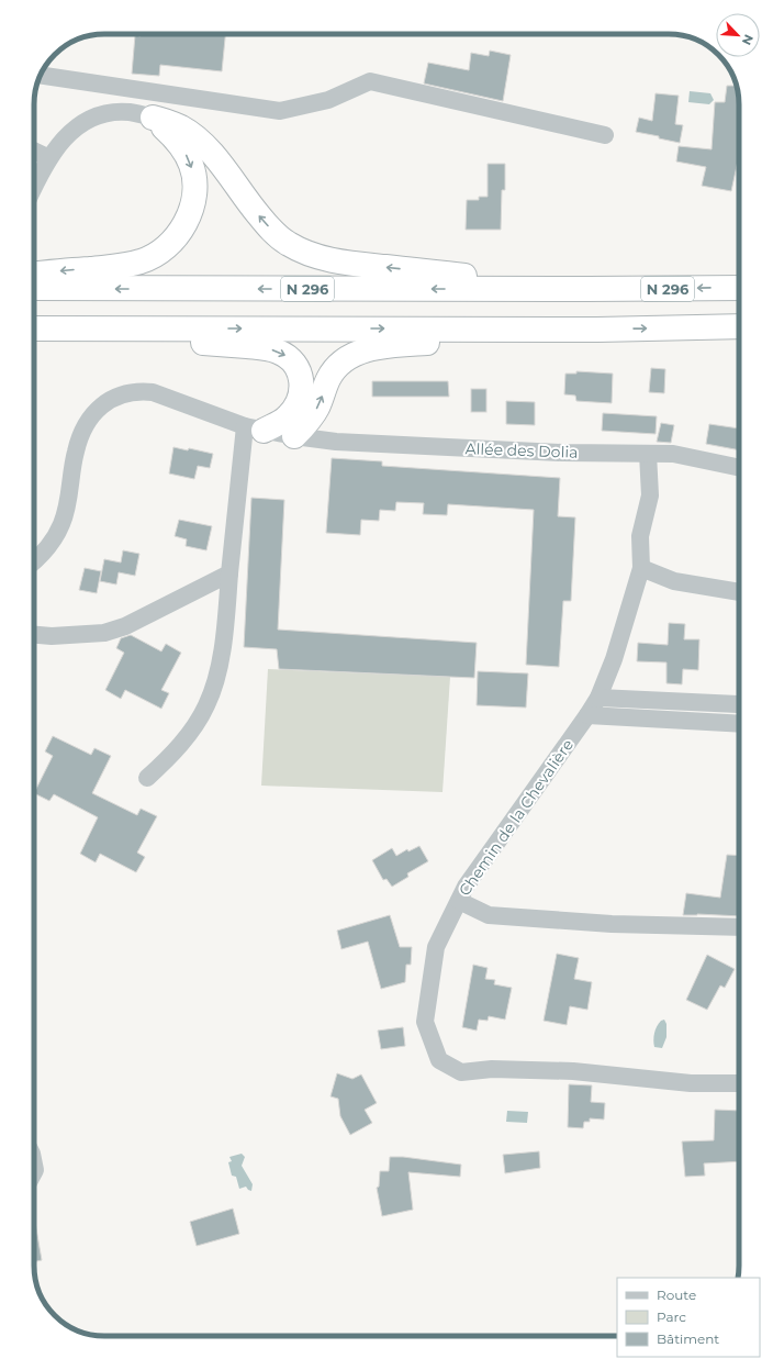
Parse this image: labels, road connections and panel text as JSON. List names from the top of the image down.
{
  "streets": {
    "highway": ["N 296"],
    "street": ["Allée des Dolia", "Chemin de la Chevalière"]
  },
  "crossings": [
    ["Allée des Dolia", "Chemin de la Chevalière"]
  ],
  "legend": ["Route", "Parc", "Bâtiment"],
  "north": "bottom right"
}
